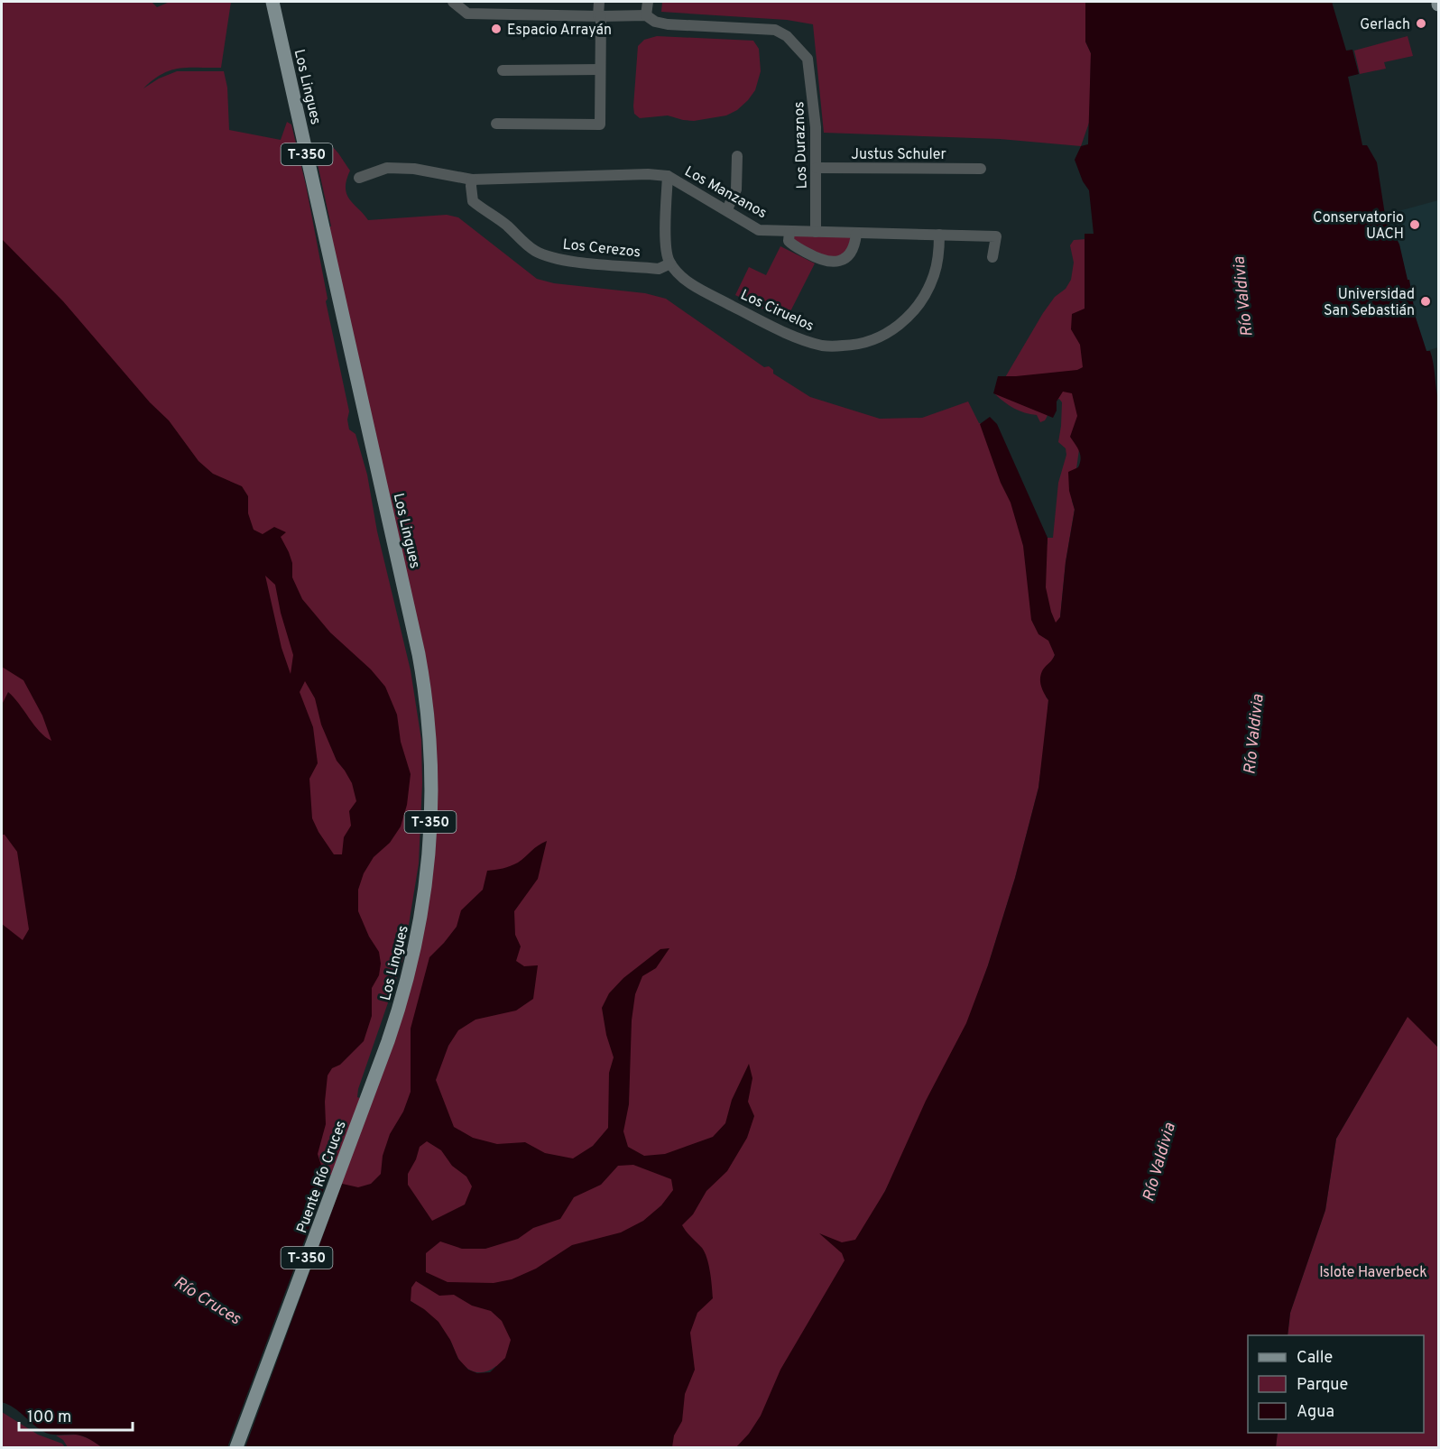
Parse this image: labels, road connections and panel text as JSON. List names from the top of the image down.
{
  "streets": {
    "main road": ["Los Lingues", "T-350", "Puente Río Cruces"],
    "street": [
      "Los Duraznos",
      "Justus Schuler",
      "Los Manzanos",
      "Los Cerezos",
      "Los Ciruelos"
    ]
  },
  "crossings": [
    ["Los Lingues", "Puente Río Cruces"],
    ["Los Duraznos", "Justus Schuler"],
    ["Los Duraznos", "Los Manzanos"],
    ["Los Manzanos", "Los Cerezos"],
    ["Los Manzanos", "Los Ciruelos"],
    ["Los Cerezos", "Los Ciruelos"]
  ],
  "water": ["Río Valdivia", "Río Cruces"],
  "parks": ["Islote Haverbeck"],
  "places": [
    "Gerlach",
    "Espacio Arrayán",
    "Conservatorio UACH",
    "Universidad San Sebastián"
  ],
  "legend": ["Calle", "Parque", "Agua"],
  "scale_bar": "100 m"
}
